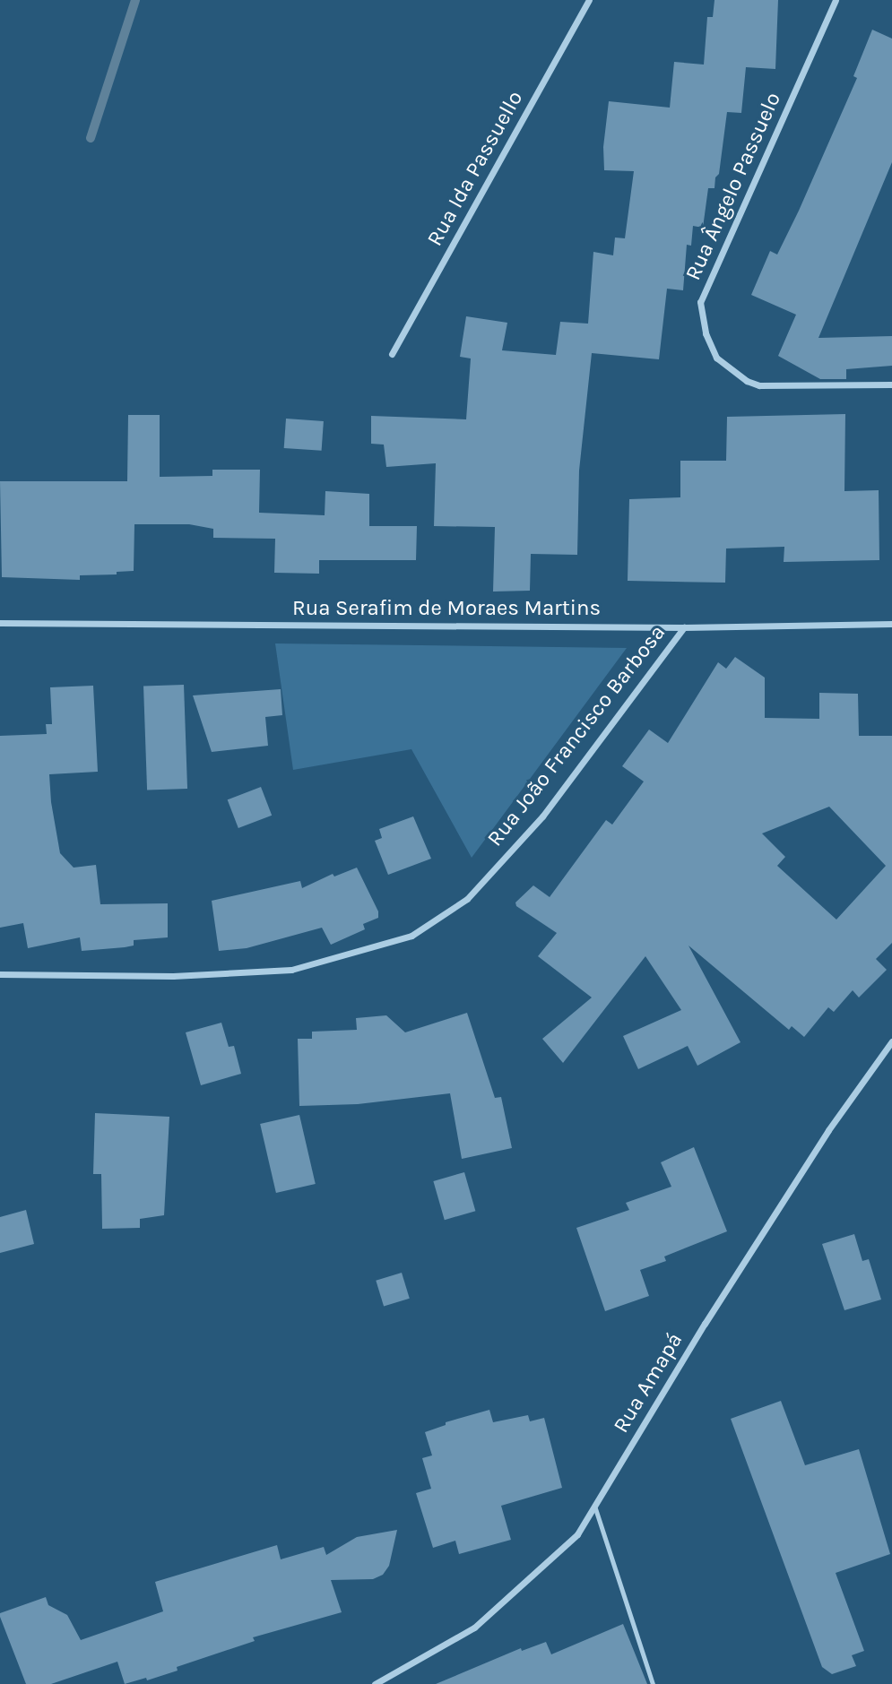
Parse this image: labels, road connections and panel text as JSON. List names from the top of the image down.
{
  "streets": {
    "street": [
      "Rua Ida Passuello",
      "Rua Ângelo Passuelo",
      "Rua Serafim de Moraes Martins",
      "Rua João Francisco Barbosa",
      "Rua Amapá"
    ]
  },
  "crossings": [
    ["Rua Serafim de Moraes Martins", "Rua João Francisco Barbosa"]
  ]
}
